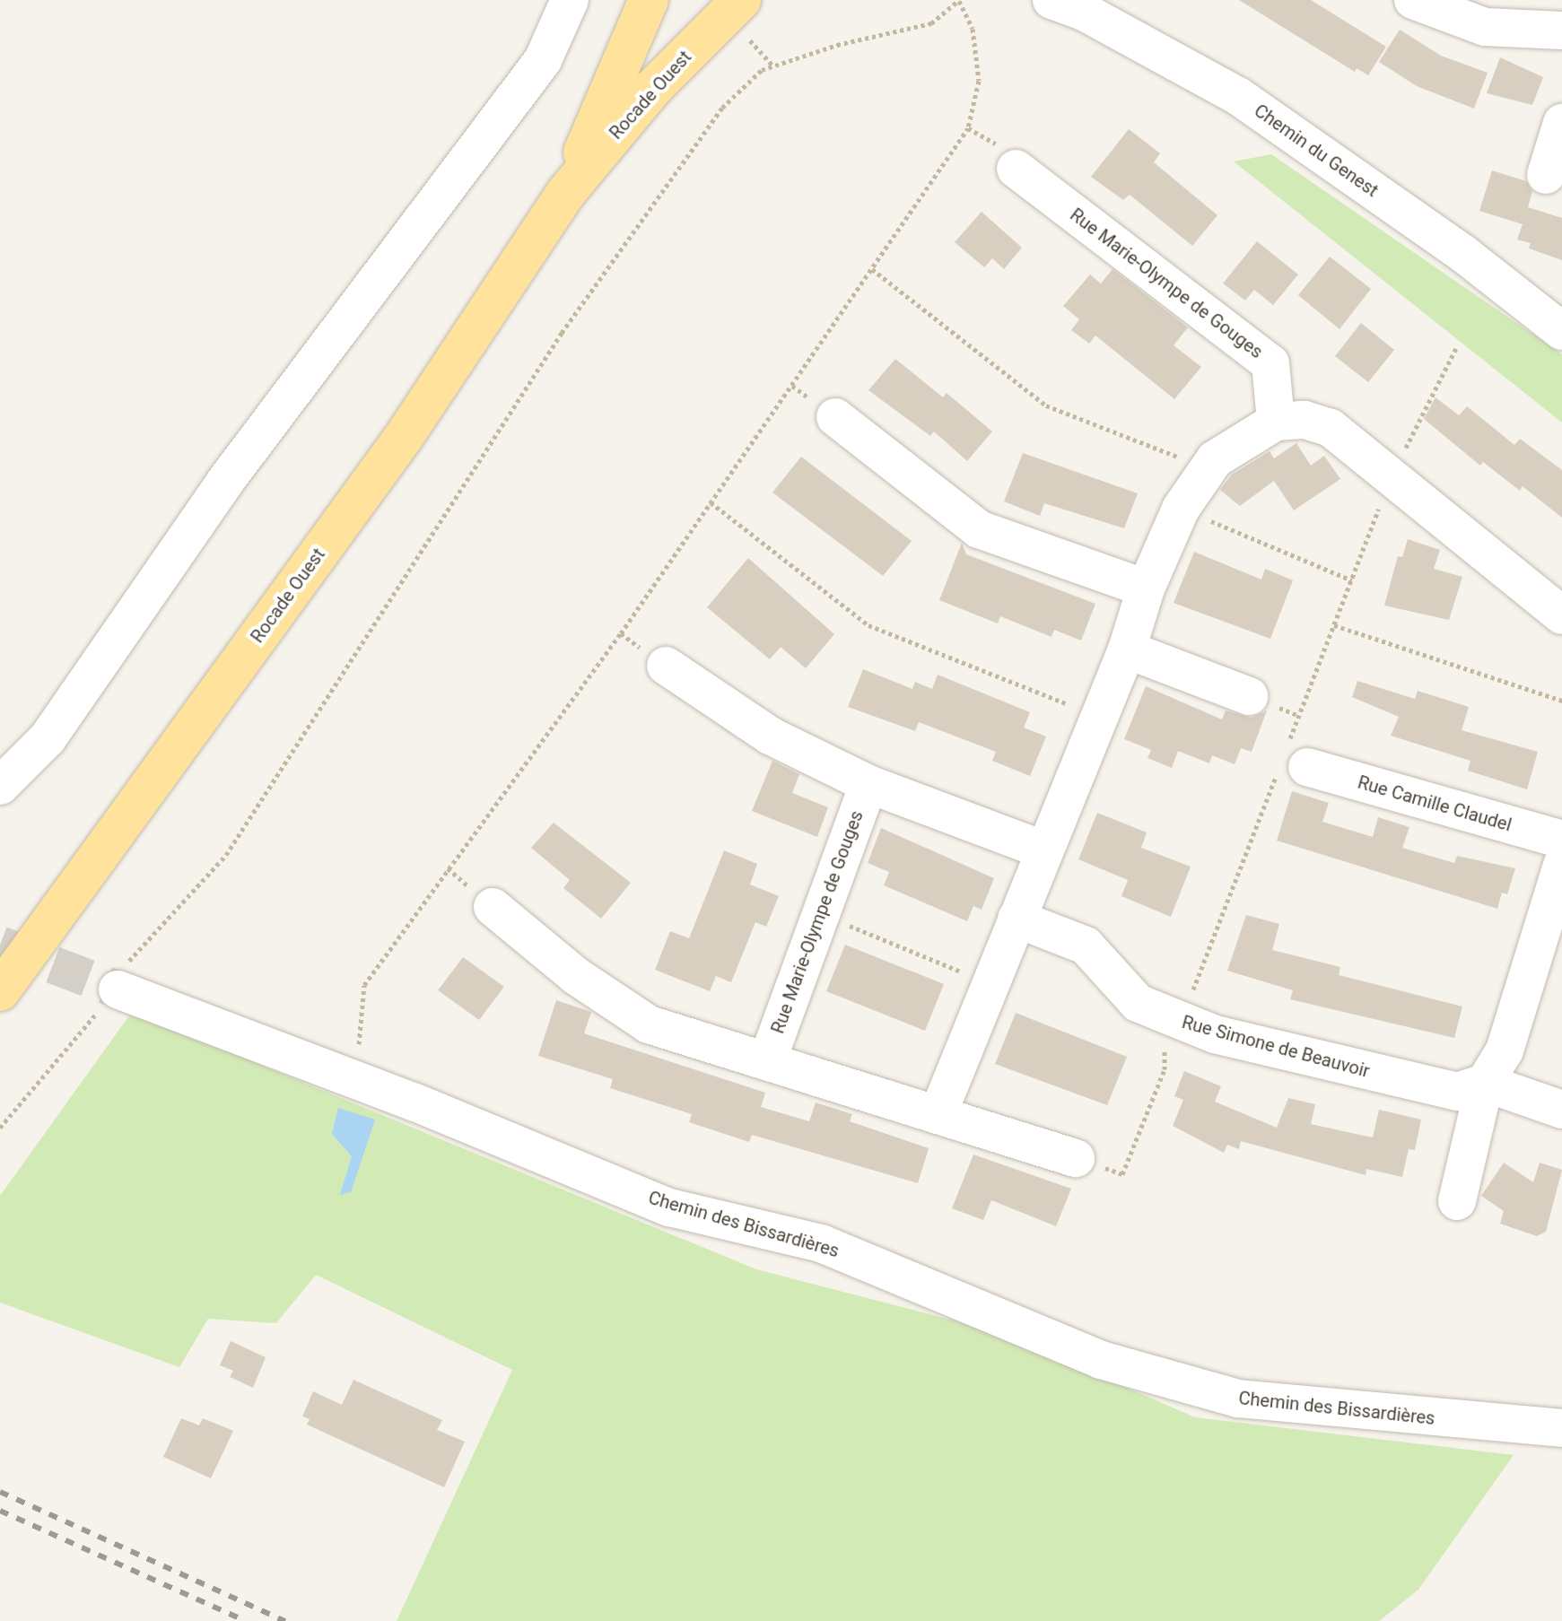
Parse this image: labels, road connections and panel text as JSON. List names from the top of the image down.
{
  "streets": {
    "main road": ["Rocade Ouest"],
    "street": [
      "Chemin du Genest",
      "Rue Marie-Olympe de Gouges",
      "Rue Camille Claudel",
      "Rue Simone de Beauvoir",
      "Chemin des Bissardières"
    ]
  }
}
